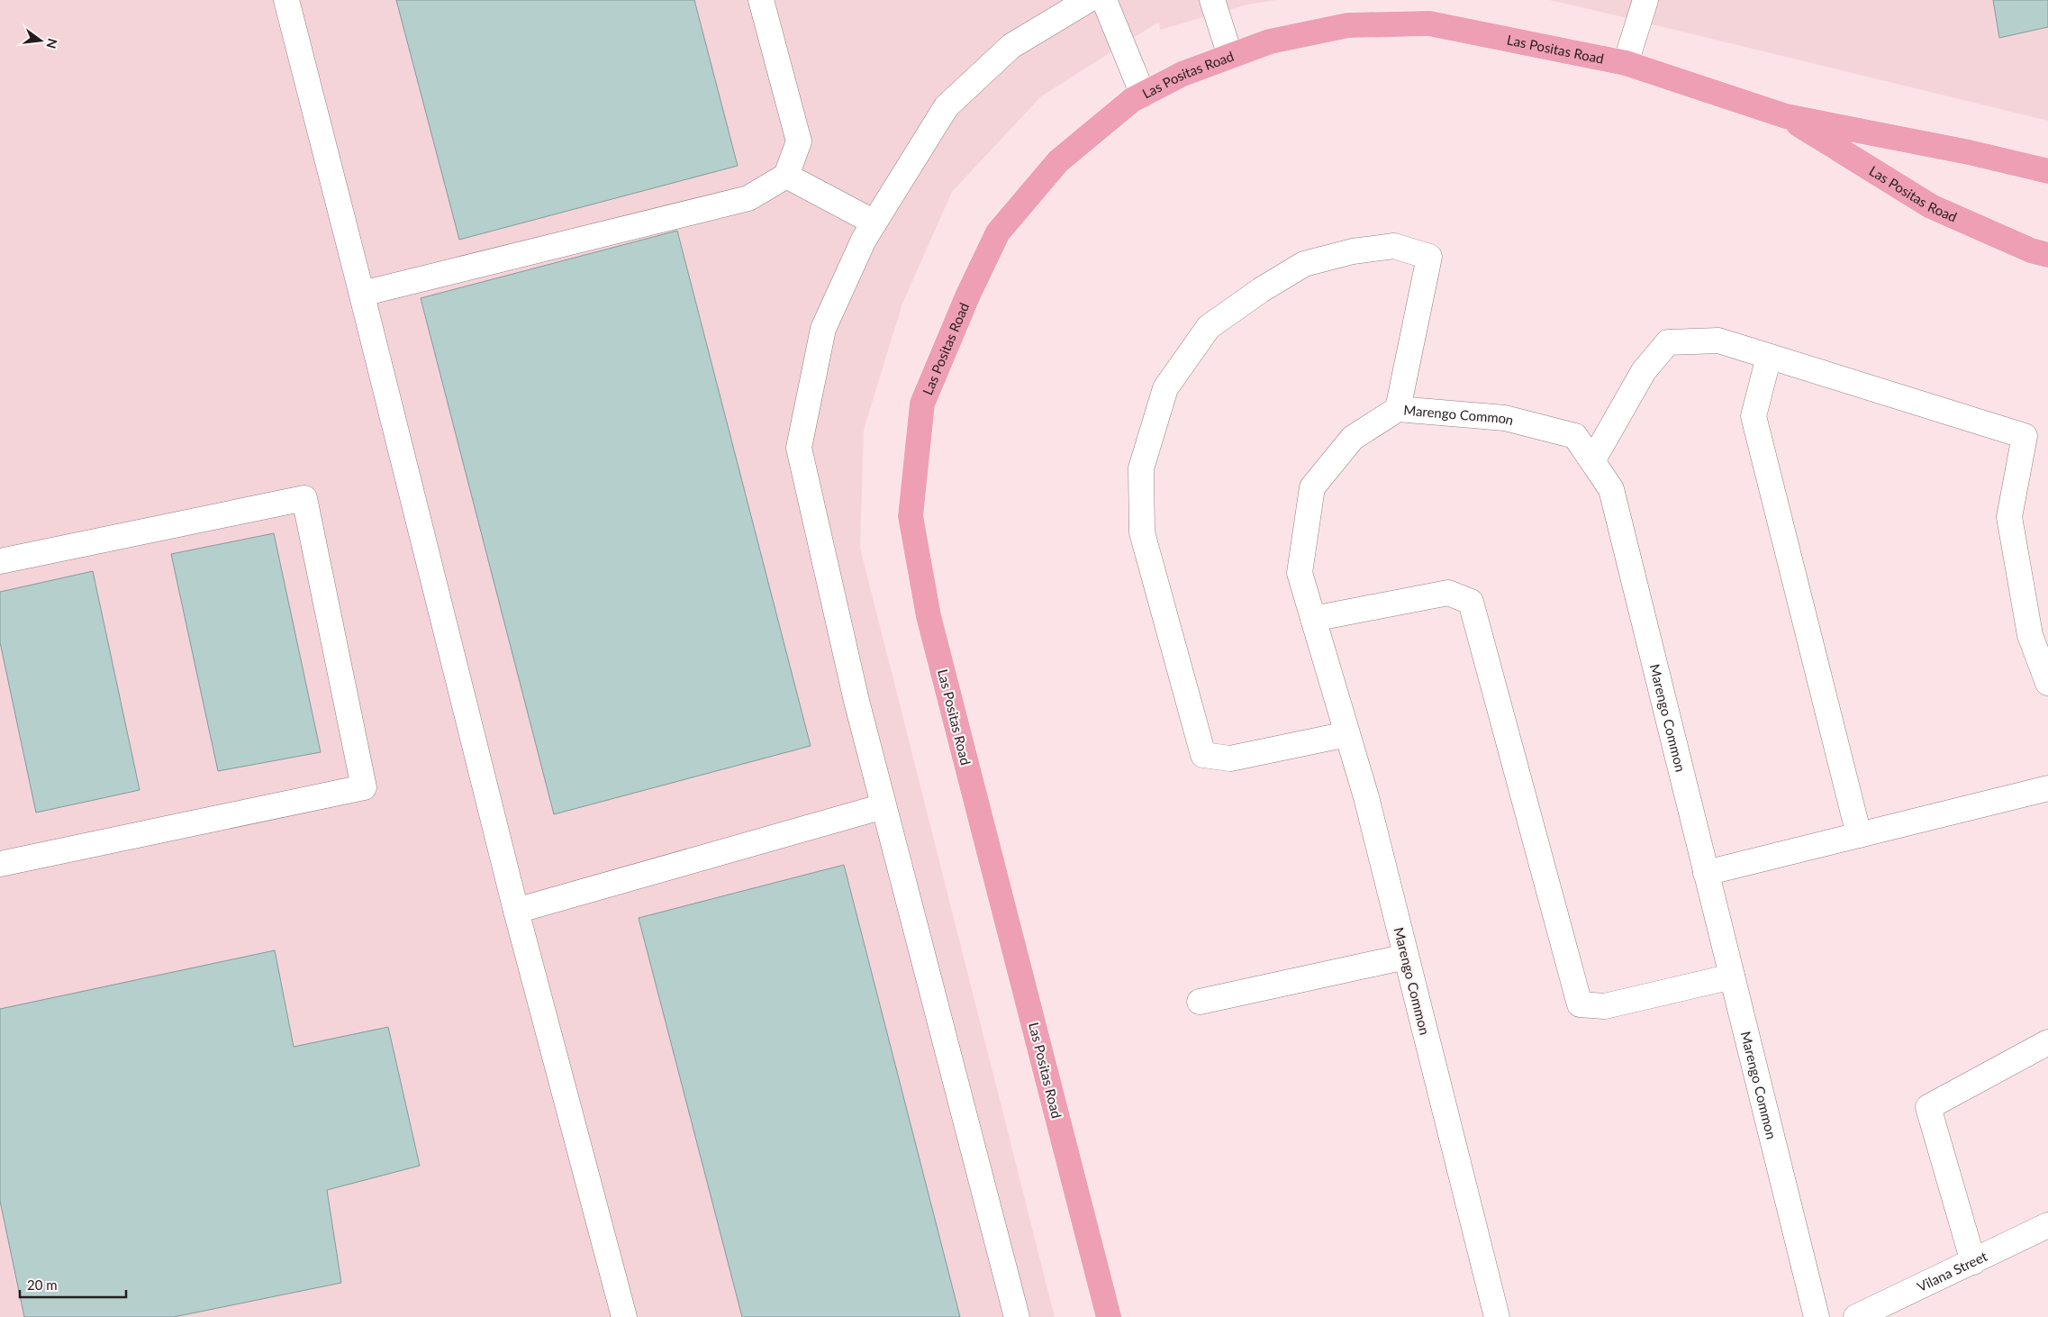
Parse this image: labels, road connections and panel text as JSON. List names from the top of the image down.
{
  "streets": {
    "main road": ["Las Positas Road"],
    "street": ["Marengo Common", "Vilana Street"]
  },
  "scale_bar": "20 m",
  "north": "right"
}
